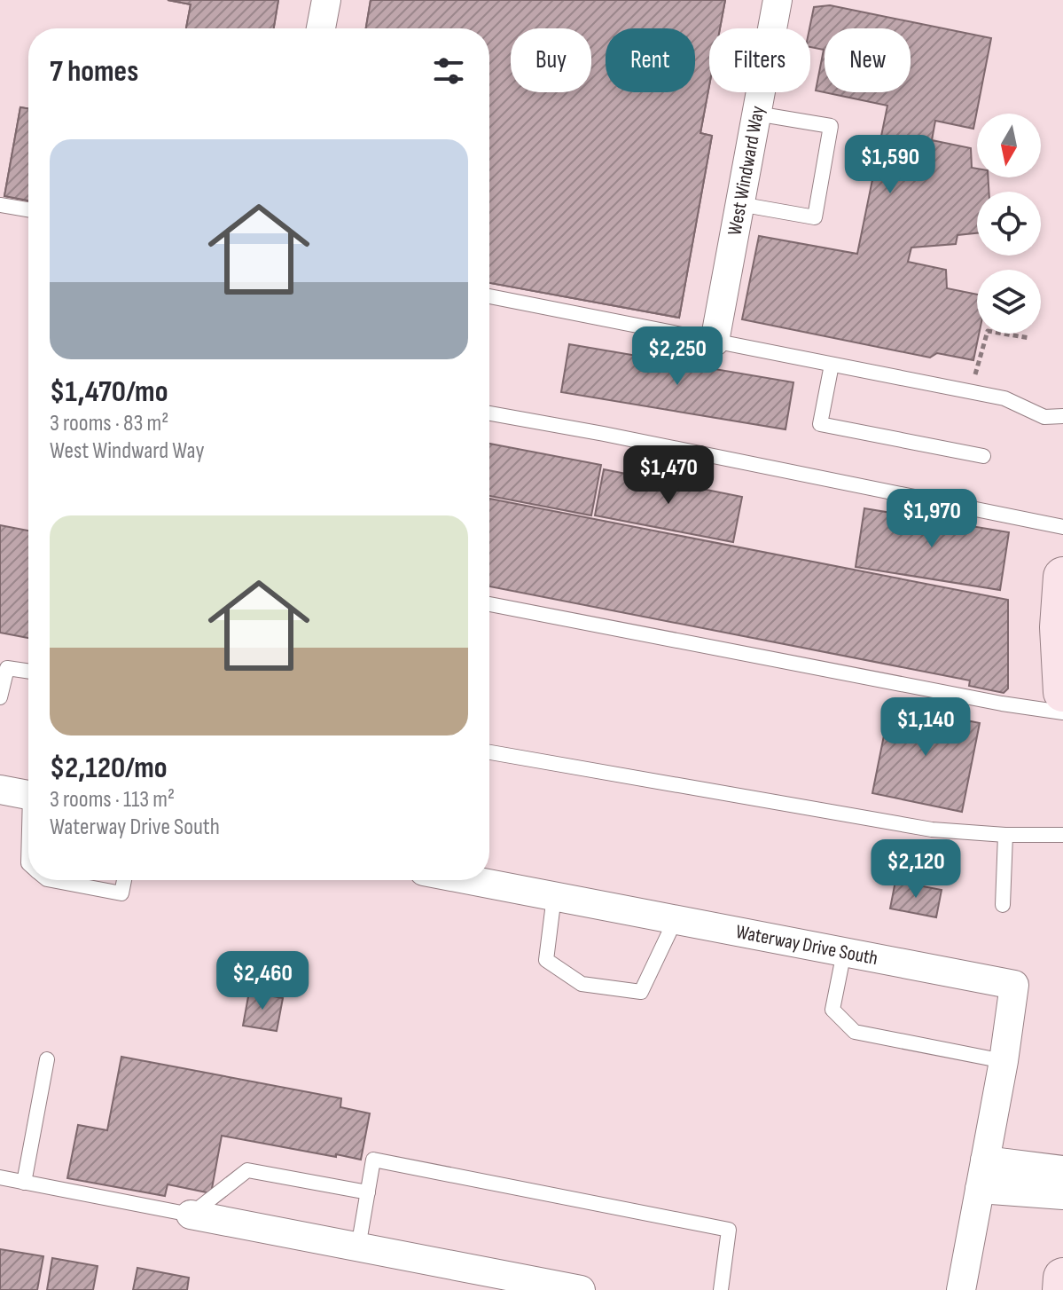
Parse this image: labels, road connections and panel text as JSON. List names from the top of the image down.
{
  "streets": {
    "street": ["West Windward Way", "Waterway Drive South"]
  },
  "north": "bottom",
  "page": {
    "chip": [
      "Buy",
      "Rent",
      "Filters",
      "New"
    ],
    "heading": "7 homes",
    "list": [
      {
        "name": "$1,470/mo",
        "note": "3 rooms · 83 m² · West Windward Way"
      },
      {
        "name": "$2,120/mo",
        "note": "3 rooms · 113 m² · Waterway Drive South"
      }
    ],
    "price": [
      "$1,590",
      "$2,250",
      "$1,470",
      "$1,970",
      "$1,140",
      "$2,120",
      "$2,460"
    ]
  }
}
